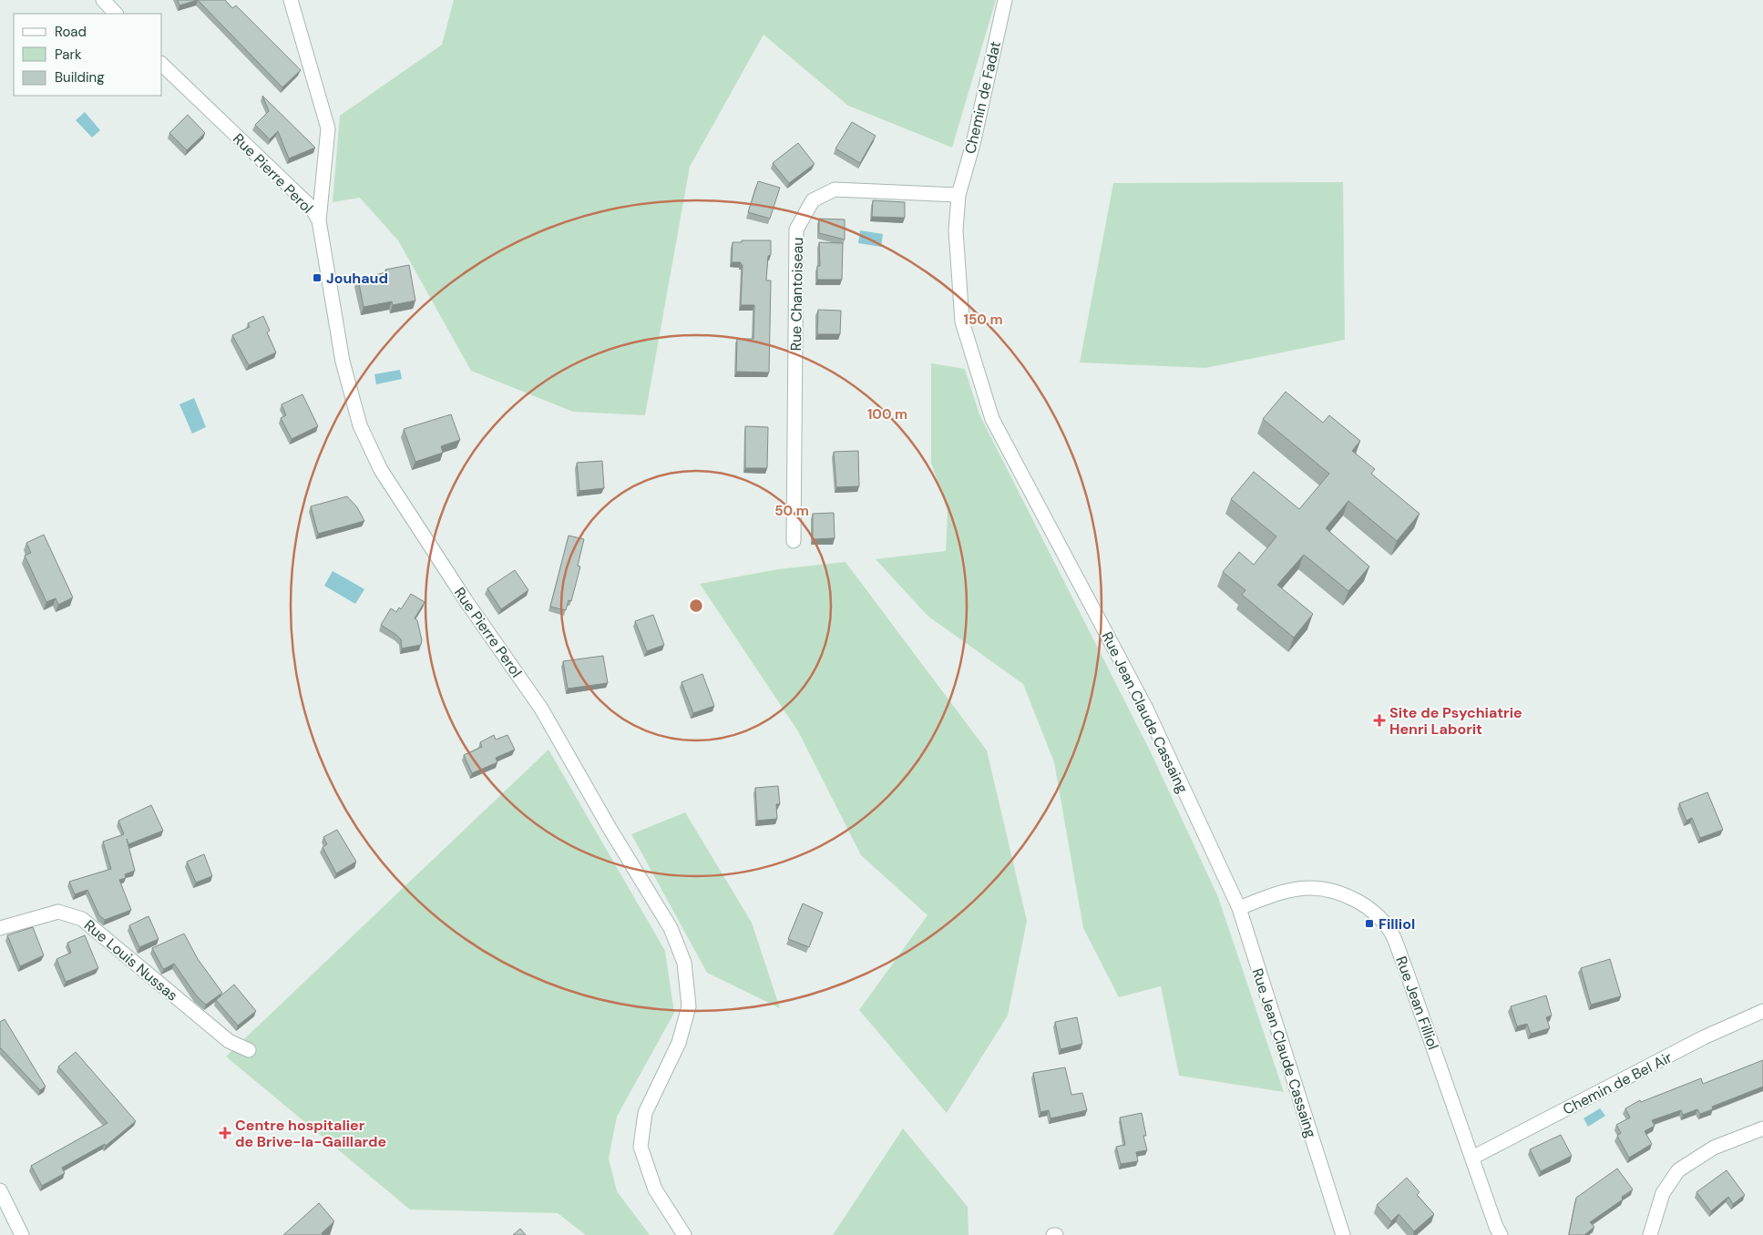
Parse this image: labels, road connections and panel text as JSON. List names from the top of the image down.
{
  "streets": {
    "street": [
      "Chemin de Fadat",
      "Rue Pierre Perol",
      "Rue Chantoiseau",
      "Rue Jean Claude Cassaing",
      "Rue Louis Nussas",
      "Rue Jean Filliol",
      "Chemin de Bel Air"
    ]
  },
  "crossings": [
    ["Chemin de Fadat", "Rue Chantoiseau"],
    ["Chemin de Fadat", "Rue Jean Claude Cassaing"],
    ["Rue Chantoiseau", "Rue Jean Claude Cassaing"],
    ["Rue Jean Claude Cassaing", "Rue Jean Filliol"],
    ["Rue Jean Filliol", "Chemin de Bel Air"]
  ],
  "places": {
    "transit": ["Jouhaud", "Filliol"],
    "health": ["Site de Psychiatrie Henri Laborit", "Centre hospitalier de Brive-la-Gaillarde"]
  },
  "legend": ["Road", "Park", "Building"],
  "rings": ["150 m", "100 m", "50 m"]
}
